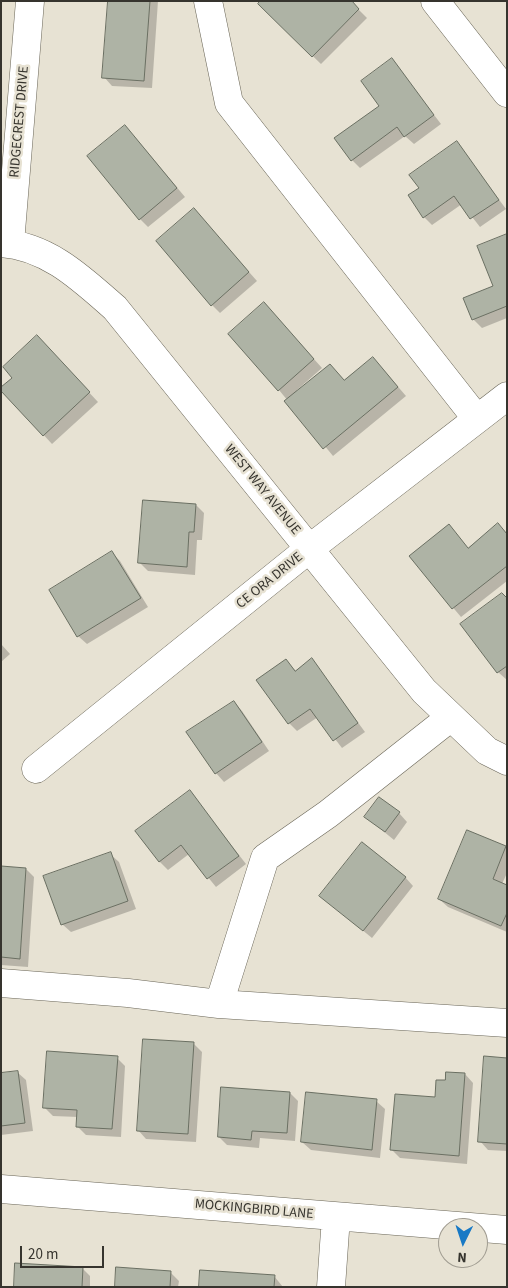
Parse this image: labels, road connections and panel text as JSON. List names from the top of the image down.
{
  "streets": {
    "street": [
      "RIDGECREST DRIVE",
      "WEST WAY AVENUE",
      "CE ORA DRIVE",
      "MOCKINGBIRD LANE"
    ]
  },
  "crossings": [
    ["RIDGECREST DRIVE", "WEST WAY AVENUE"],
    ["WEST WAY AVENUE", "CE ORA DRIVE"]
  ],
  "scale_bar": "20 m",
  "north": "bottom"
}
